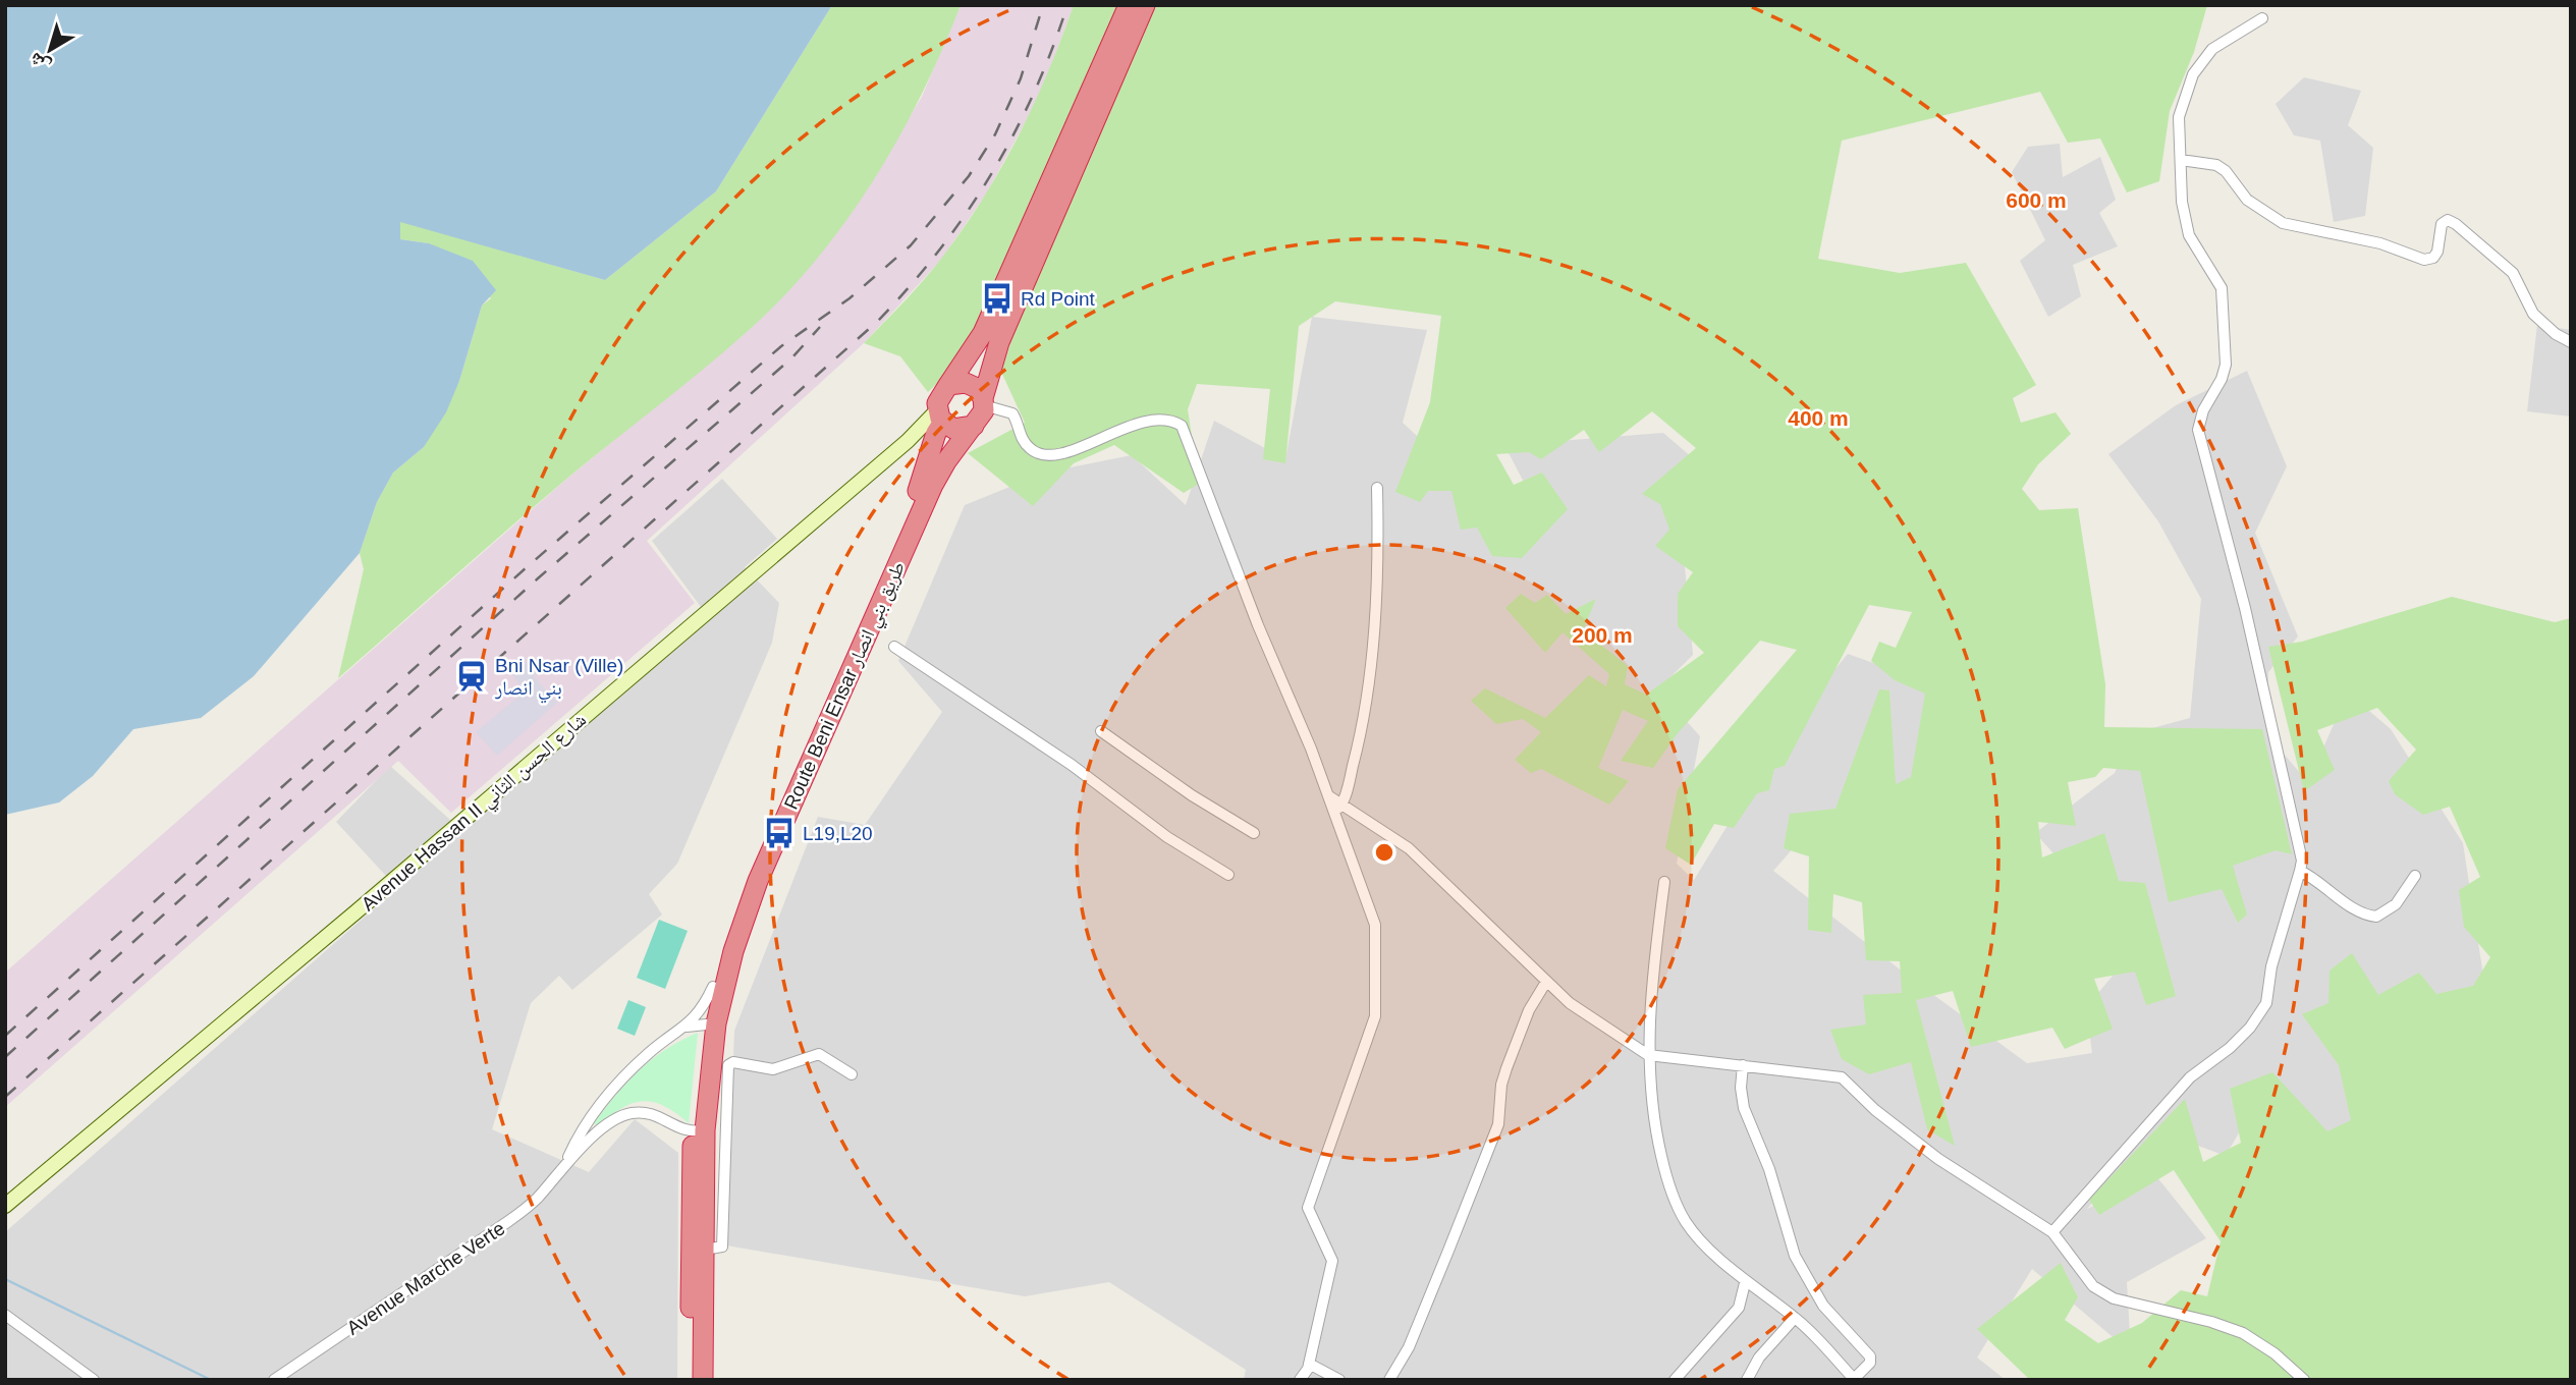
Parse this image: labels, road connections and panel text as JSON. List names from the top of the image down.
{
  "streets": {
    "highway": ["Route Beni Ensar طريق بني انصار"],
    "street": ["Avenue Hassan II شارع الحسن الثاني", "Avenue Marche Verte"]
  },
  "crossings": [
    ["Route Beni Ensar طريق بني انصار", "Avenue Hassan II شارع الحسن الثاني"]
  ],
  "places": {
    "bus stop": ["Rd Point", "L19,L20"],
    "station": ["Bni Nsar (Ville) بني انصار"]
  },
  "north": "bottom left",
  "rings": ["600 m", "400 m", "200 m"]
}
